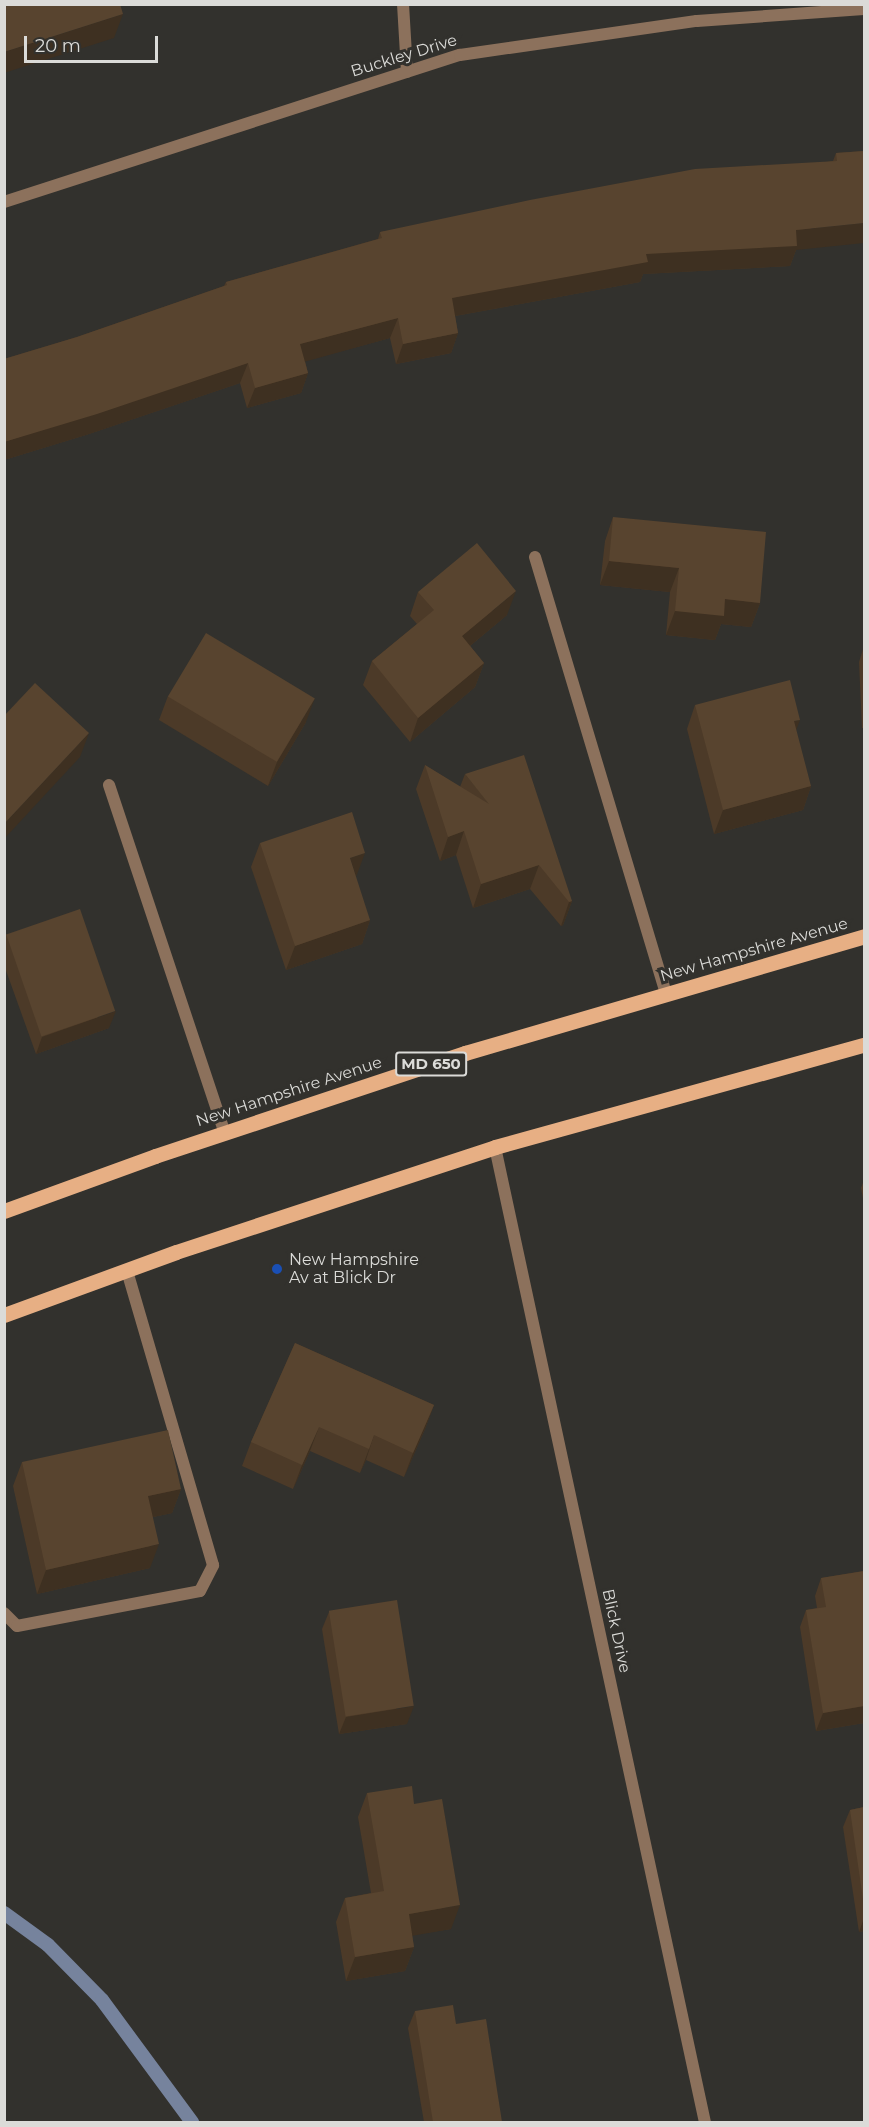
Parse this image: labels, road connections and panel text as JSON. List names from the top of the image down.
{
  "streets": {
    "main road": ["New Hampshire Avenue", "MD 650"],
    "street": ["Buckley Drive", "Blick Drive"]
  },
  "places": ["New Hampshire Av at Blick Dr"],
  "scale_bar": "20 m"
}
